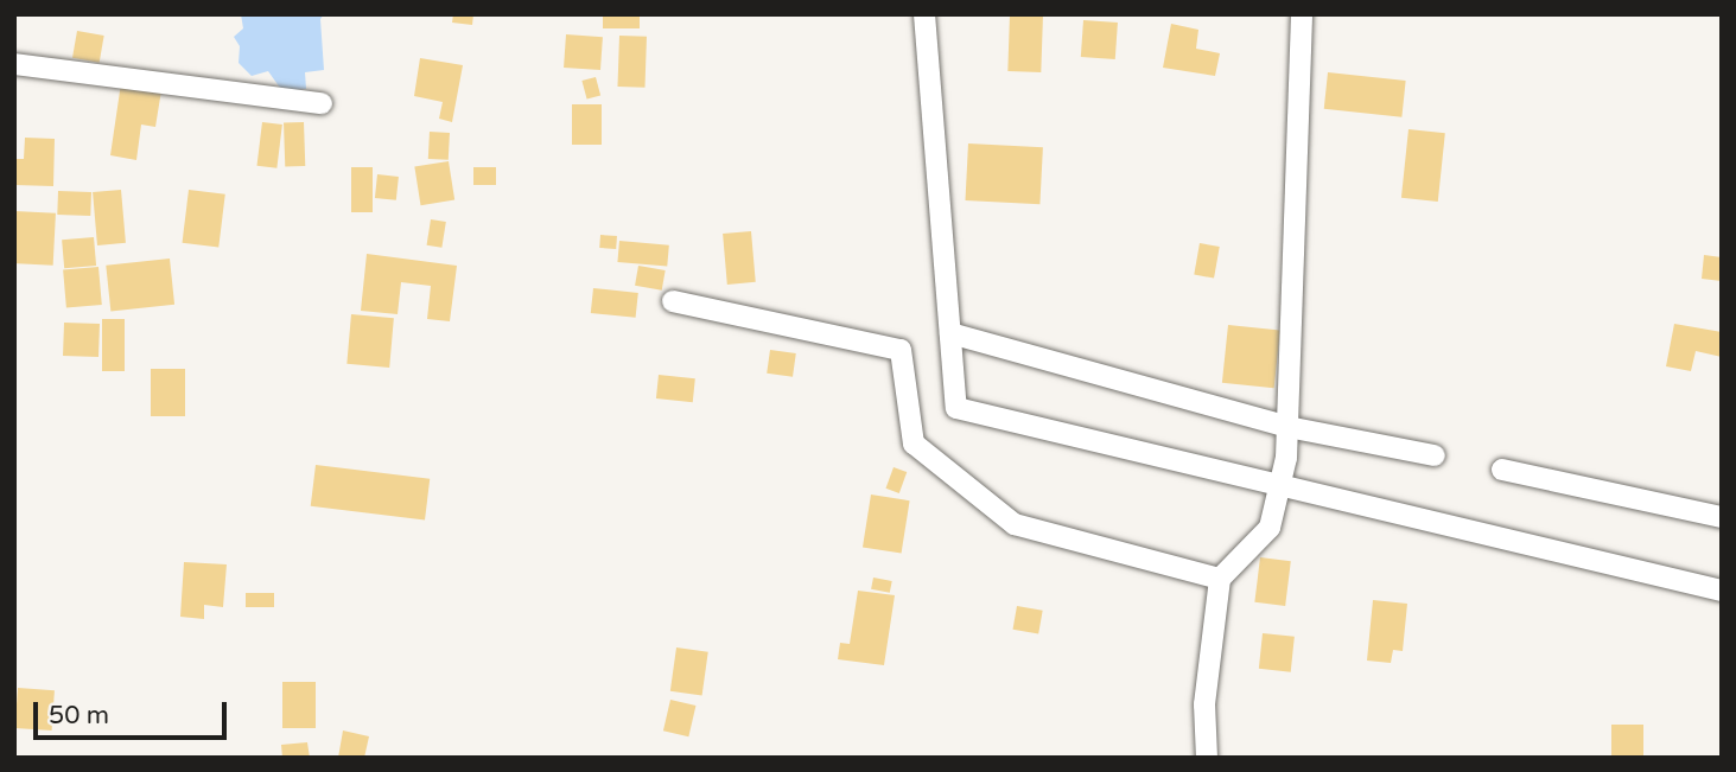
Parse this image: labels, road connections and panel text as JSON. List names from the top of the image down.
{
  "scale_bar": "50 m"
}
